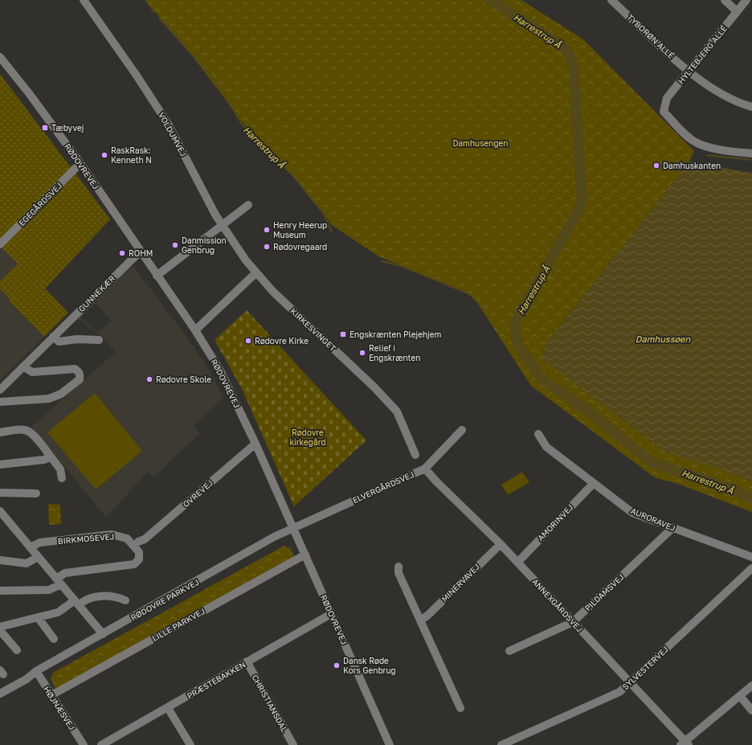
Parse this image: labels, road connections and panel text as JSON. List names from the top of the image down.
{
  "streets": {
    "street": [
      "TYBORØN ALLÉ",
      "HYLTEBJERG ALLÉ",
      "VOLDUMVEJ",
      "RØDOVREVEJ",
      "EGEGÅRDSVEJ",
      "GUNNEKÆR",
      "KIRKESVINGET",
      "ELVERGÅRDSVEJ",
      "OVREVEJ",
      "AURORAVEJ",
      "AMORINVEJ",
      "BIRKMOSEVEJ",
      "MINERVAVEJ",
      "PILDAMSVEJ",
      "RØDOVRE PARKVEJ",
      "ANNEXGÅRDSVEJ",
      "LILLE PARKVEJ",
      "SYLVESTERVEJ",
      "PRÆSTEBAKKEN",
      "CHRISTIANSDAL",
      "HØJNÆSVEJ"
    ]
  },
  "crossings": [
    ["TYBORØN ALLÉ", "HYLTEBJERG ALLÉ"],
    ["VOLDUMVEJ", "KIRKESVINGET"],
    ["RØDOVREVEJ", "EGEGÅRDSVEJ"],
    ["RØDOVREVEJ", "GUNNEKÆR"],
    ["RØDOVREVEJ", "ELVERGÅRDSVEJ"],
    ["RØDOVREVEJ", "OVREVEJ"],
    ["RØDOVREVEJ", "RØDOVRE PARKVEJ"],
    ["RØDOVREVEJ", "LILLE PARKVEJ"],
    ["RØDOVREVEJ", "PRÆSTEBAKKEN"],
    ["ELVERGÅRDSVEJ", "RØDOVRE PARKVEJ"],
    ["ELVERGÅRDSVEJ", "ANNEXGÅRDSVEJ"],
    ["AURORAVEJ", "AMORINVEJ"],
    ["AURORAVEJ", "PILDAMSVEJ"],
    ["AMORINVEJ", "ANNEXGÅRDSVEJ"],
    ["MINERVAVEJ", "ANNEXGÅRDSVEJ"],
    ["PILDAMSVEJ", "ANNEXGÅRDSVEJ"],
    ["RØDOVRE PARKVEJ", "HØJNÆSVEJ"],
    ["ANNEXGÅRDSVEJ", "SYLVESTERVEJ"],
    ["LILLE PARKVEJ", "HØJNÆSVEJ"],
    ["PRÆSTEBAKKEN", "CHRISTIANSDAL"]
  ],
  "water": ["Harrestrup Å", "Damhussøen"],
  "parks": ["Damhusengen", "Rødovre kirkegård"],
  "places": {
    "transit": ["Tæbyvej", "Engskrænten Plejehjem"],
    "other": [
      "RaskRask: Kenneth N",
      "Damhuskanten",
      "Henry Heerup Museum",
      "Danmission Genbrug",
      "Rødovregaard",
      "ROHM",
      "Rødovre Kirke",
      "Relief i Engskrænten",
      "Rødovre Skole",
      "Dansk Røde Kors Genbrug"
    ]
  }
}
